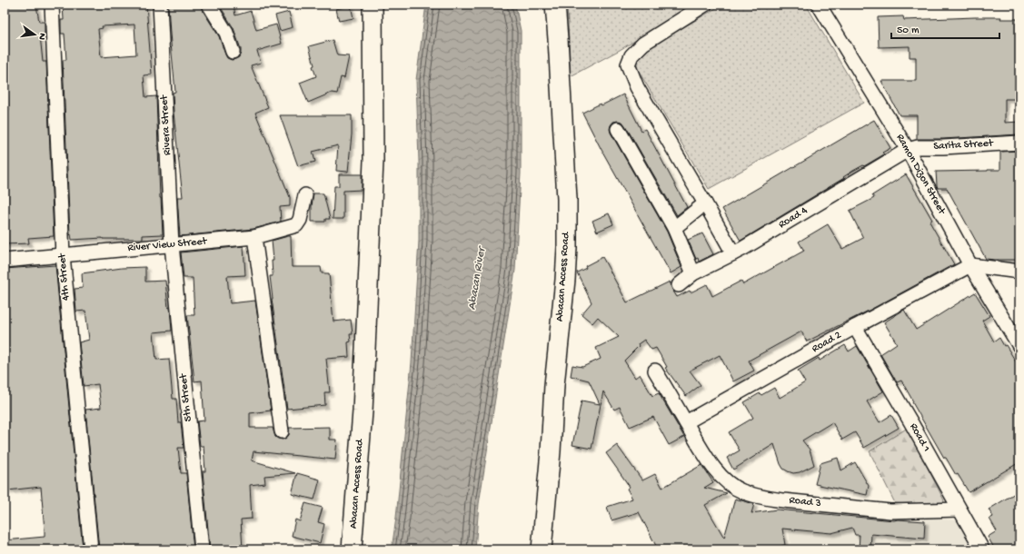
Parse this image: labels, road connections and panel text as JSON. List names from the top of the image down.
{
  "streets": {
    "street": [
      "Rivera Street",
      "Sarita Street",
      "Ramon Dizon Street",
      "Road 4",
      "River View Street",
      "4th Street",
      "Abacan Access Road",
      "Road 2",
      "5th Street",
      "Road 1",
      "Road 3"
    ]
  },
  "crossings": [
    ["Rivera Street", "River View Street"],
    ["Rivera Street", "5th Street"],
    ["Sarita Street", "Ramon Dizon Street"],
    ["Sarita Street", "Road 4"],
    ["Ramon Dizon Street", "Road 4"],
    ["Ramon Dizon Street", "Road 2"],
    ["River View Street", "4th Street"],
    ["River View Street", "5th Street"],
    ["Road 2", "Road 1"],
    ["Road 2", "Road 3"],
    ["Road 1", "Road 3"]
  ],
  "water": ["Abacan River"],
  "scale_bar": "50 m",
  "north": "right"
}
